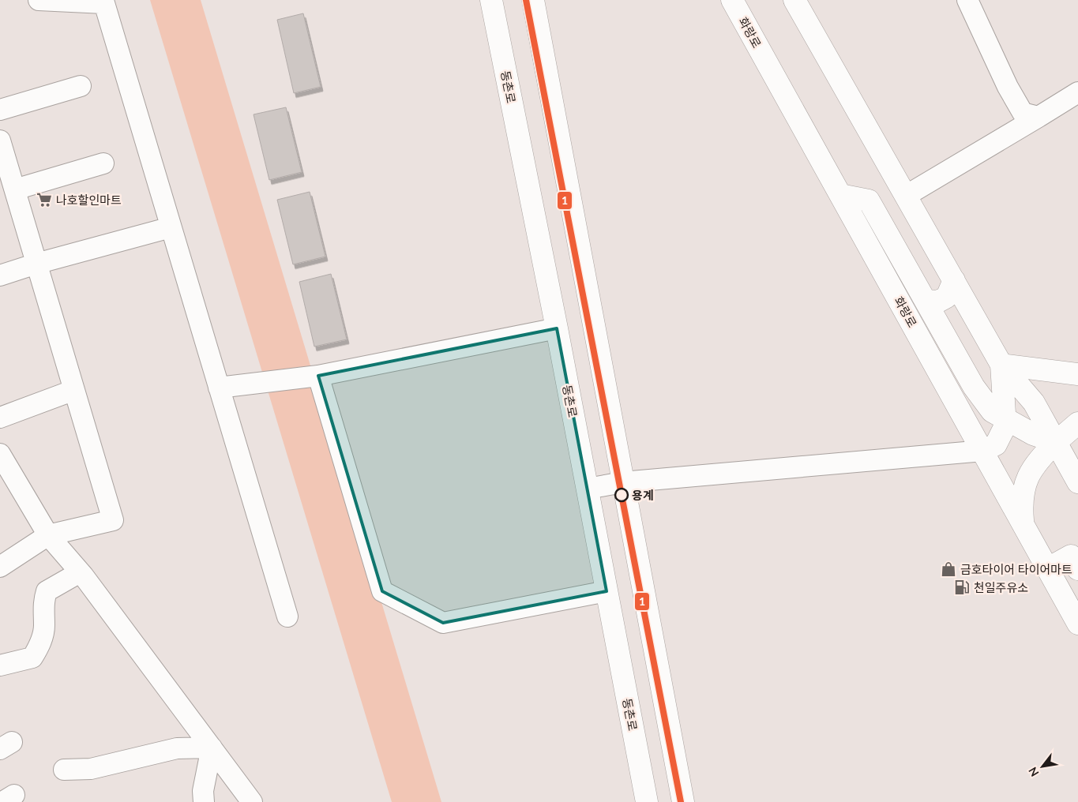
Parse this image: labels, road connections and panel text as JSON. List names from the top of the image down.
{
  "streets": {
    "main road": ["화랑로", "동촌로"]
  },
  "places": {
    "supermarket": ["나호할인마트"],
    "other": ["용계"],
    "shop": ["금호타이어 타이어마트"],
    "fuel station": ["천일주유소"]
  },
  "lines": ["transit line 1"],
  "north": "bottom left"
}
